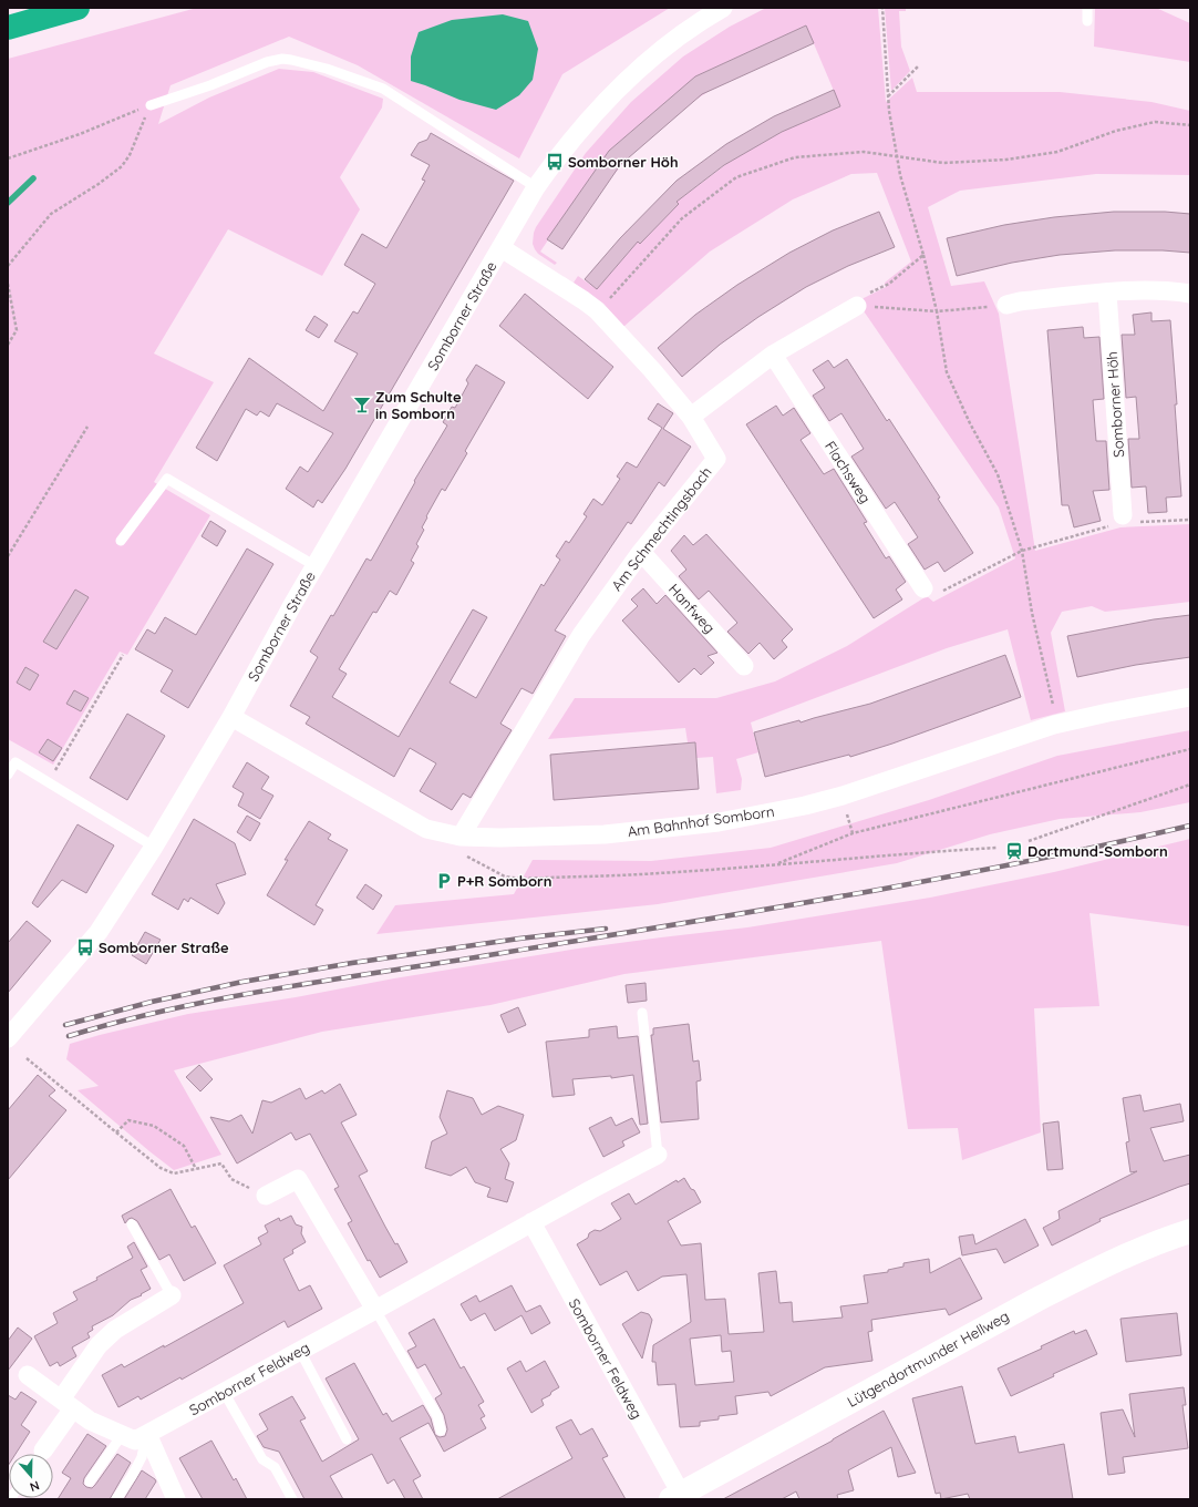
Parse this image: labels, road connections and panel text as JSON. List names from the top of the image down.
{
  "streets": {
    "main road": ["Lütgendortmunder Hellweg"],
    "street": [
      "Somborner Straße",
      "Somborner Höh",
      "Flachsweg",
      "Am Schmechtingsbach",
      "Hanfweg",
      "Am Bahnhof Somborn",
      "Somborner Feldweg"
    ]
  },
  "crossings": [
    ["Somborner Straße", "Am Schmechtingsbach"],
    ["Somborner Straße", "Am Bahnhof Somborn"],
    ["Am Schmechtingsbach", "Hanfweg"],
    ["Am Schmechtingsbach", "Am Bahnhof Somborn"],
    ["Somborner Feldweg", "Lütgendortmunder Hellweg"]
  ],
  "places": {
    "bus stop": ["Somborner Höh", "Somborner Straße"],
    "bar": ["Zum Schulte in Somborn"],
    "station": ["Dortmund-Somborn"],
    "parking": ["P+R Somborn"]
  },
  "north": "bottom"
}
